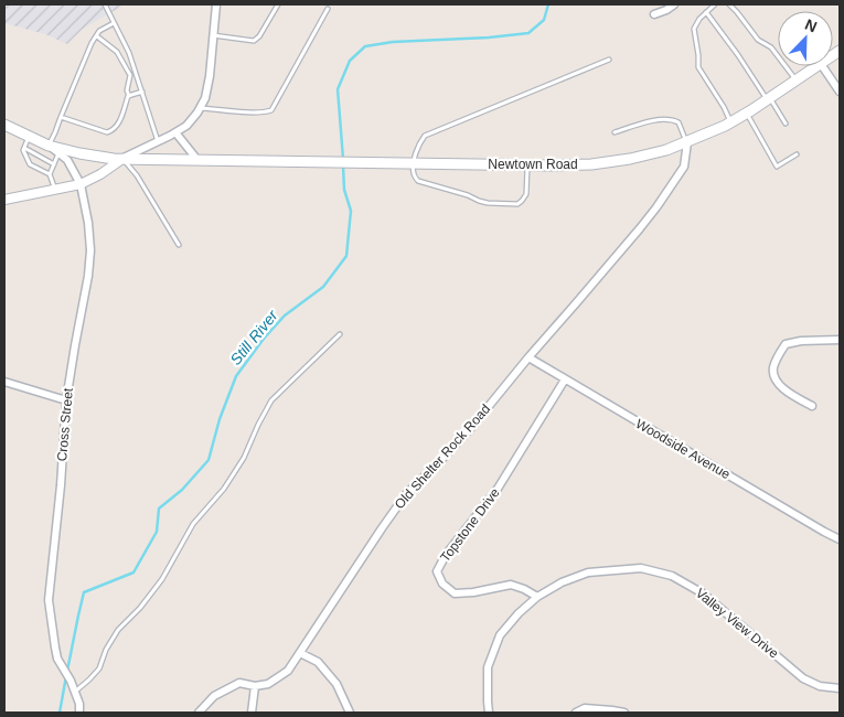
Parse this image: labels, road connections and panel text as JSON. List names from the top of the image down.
{
  "streets": {
    "main road": ["Newtown Road"],
    "street": [
      "Cross Street",
      "Woodside Avenue",
      "Old Shelter Rock Road",
      "Topstone Drive",
      "Valley View Drive"
    ]
  },
  "crossings": [
    ["Newtown Road", "Cross Street"],
    ["Newtown Road", "Old Shelter Rock Road"],
    ["Woodside Avenue", "Old Shelter Rock Road"],
    ["Woodside Avenue", "Topstone Drive"],
    ["Topstone Drive", "Valley View Drive"]
  ],
  "water": ["Still River"],
  "north": "top right"
}
